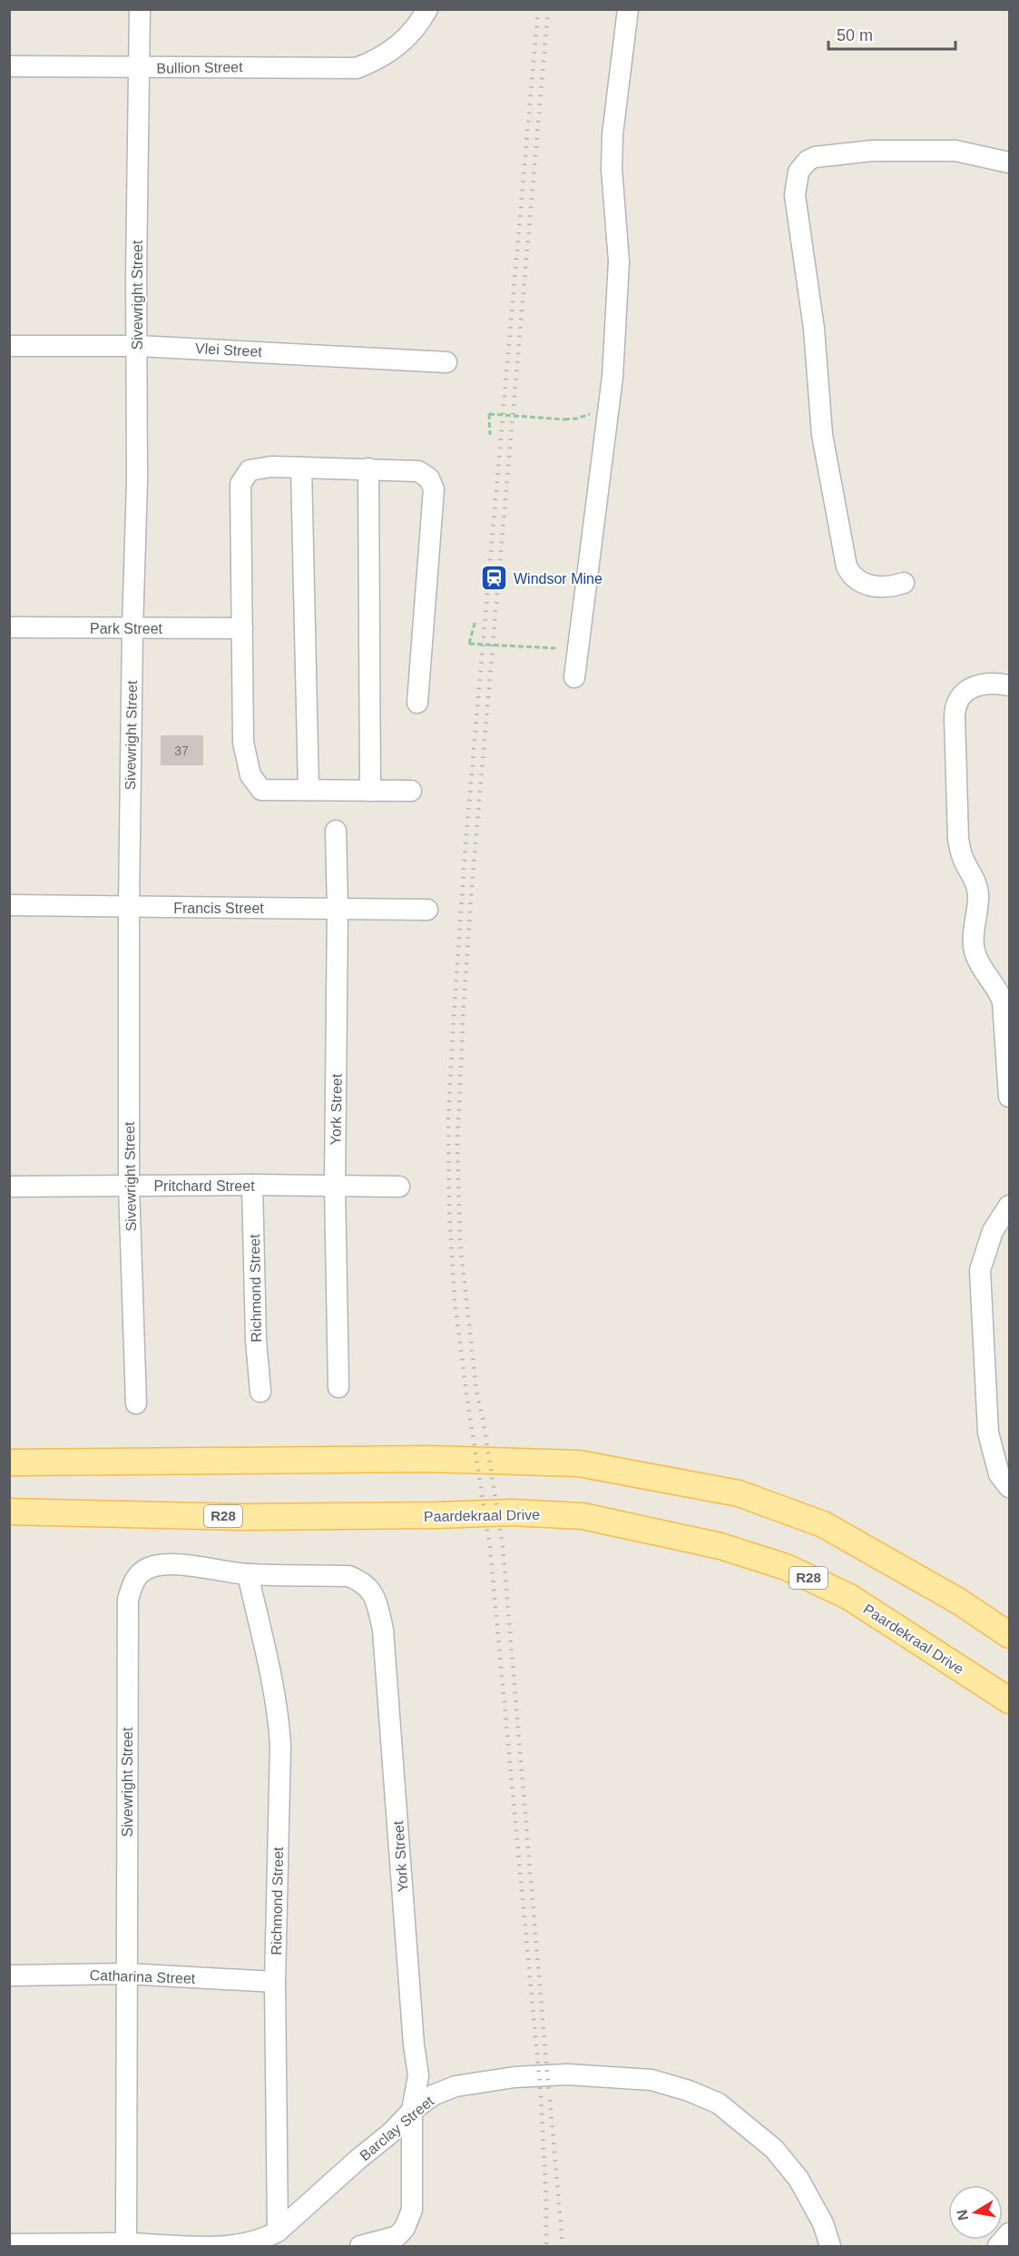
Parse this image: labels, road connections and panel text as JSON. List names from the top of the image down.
{
  "streets": {
    "main road": ["Paardekraal Drive", "R28"],
    "street": [
      "Bullion Street",
      "Sivewright Street",
      "Vlei Street",
      "Park Street",
      "Francis Street",
      "York Street",
      "Pritchard Street",
      "Richmond Street",
      "Catharina Street",
      "Barclay Street"
    ]
  },
  "crossings": [
    ["Bullion Street", "Sivewright Street"],
    ["Sivewright Street", "Vlei Street"],
    ["Sivewright Street", "Park Street"],
    ["Sivewright Street", "Francis Street"],
    ["Sivewright Street", "York Street"],
    ["Sivewright Street", "Pritchard Street"],
    ["Sivewright Street", "Richmond Street"],
    ["Sivewright Street", "Catharina Street"],
    ["Sivewright Street", "Barclay Street"],
    ["Francis Street", "York Street"],
    ["York Street", "Pritchard Street"],
    ["York Street", "Barclay Street"],
    ["Pritchard Street", "Richmond Street"],
    ["Richmond Street", "Catharina Street"],
    ["Richmond Street", "Barclay Street"]
  ],
  "places": {
    "station": ["Windsor Mine"]
  },
  "house_numbers": ["37"],
  "scale_bar": "50 m",
  "north": "left"
}
